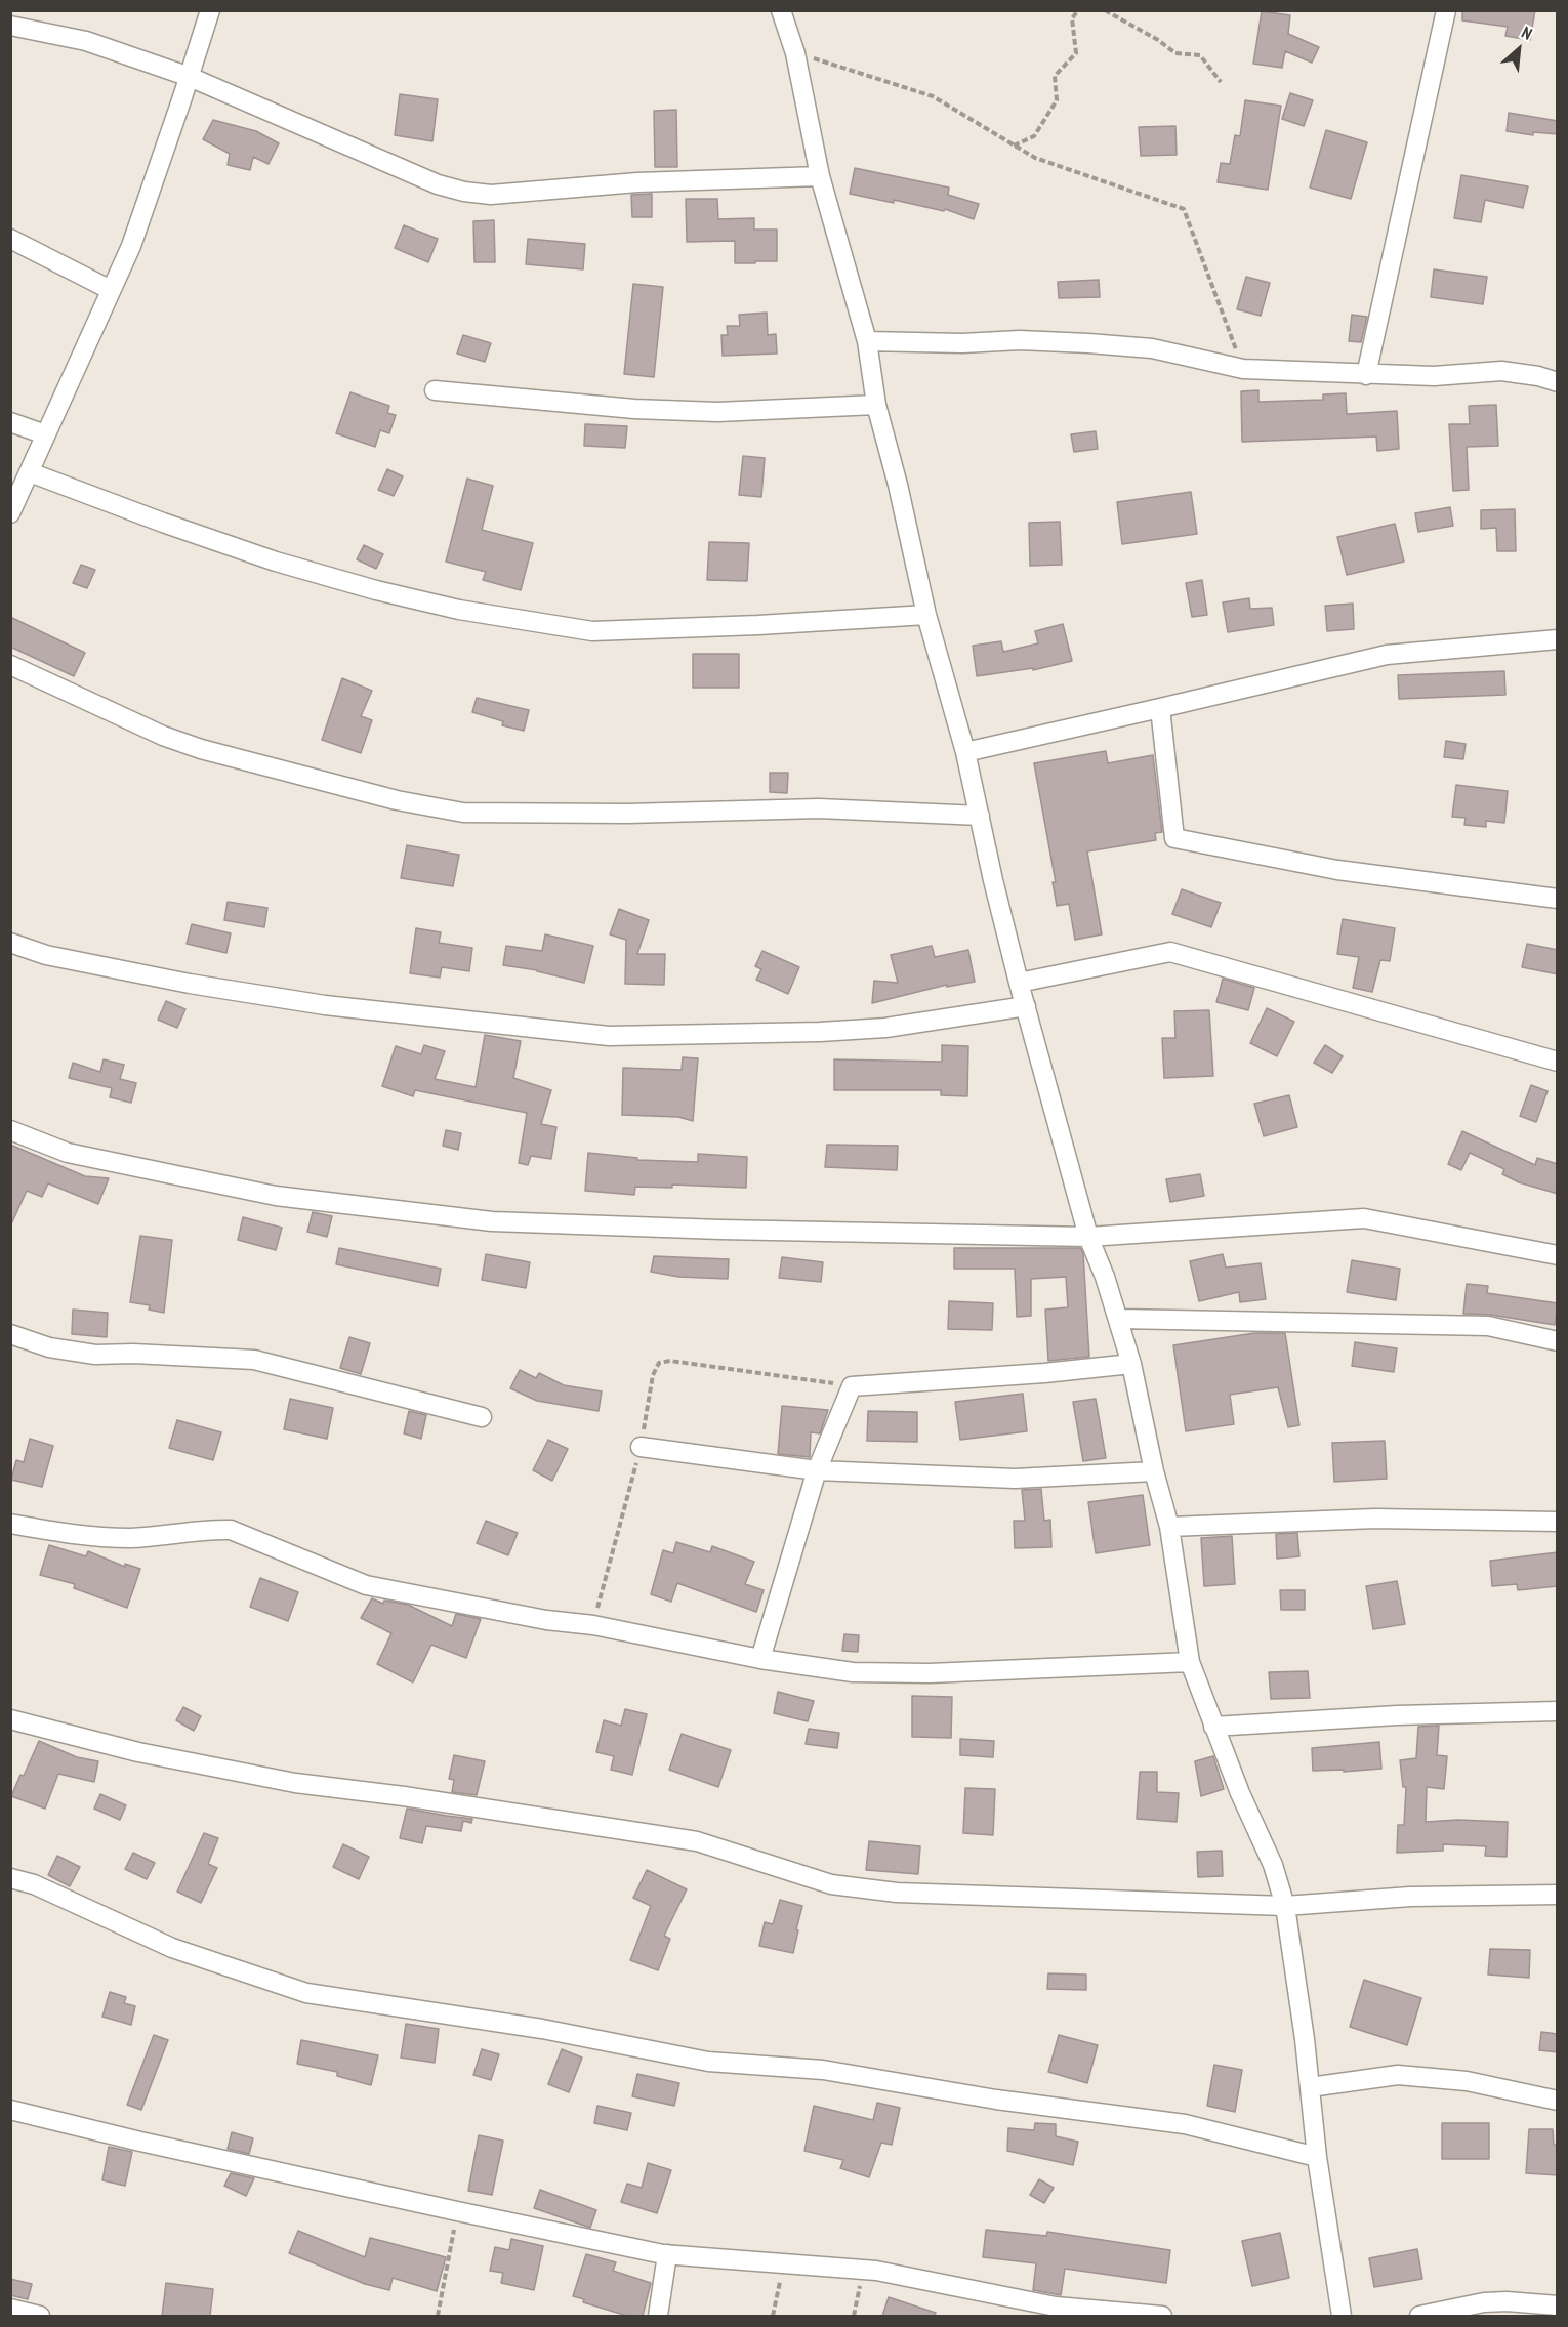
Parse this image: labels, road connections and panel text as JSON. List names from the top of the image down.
{
  "north": "top right"
}
